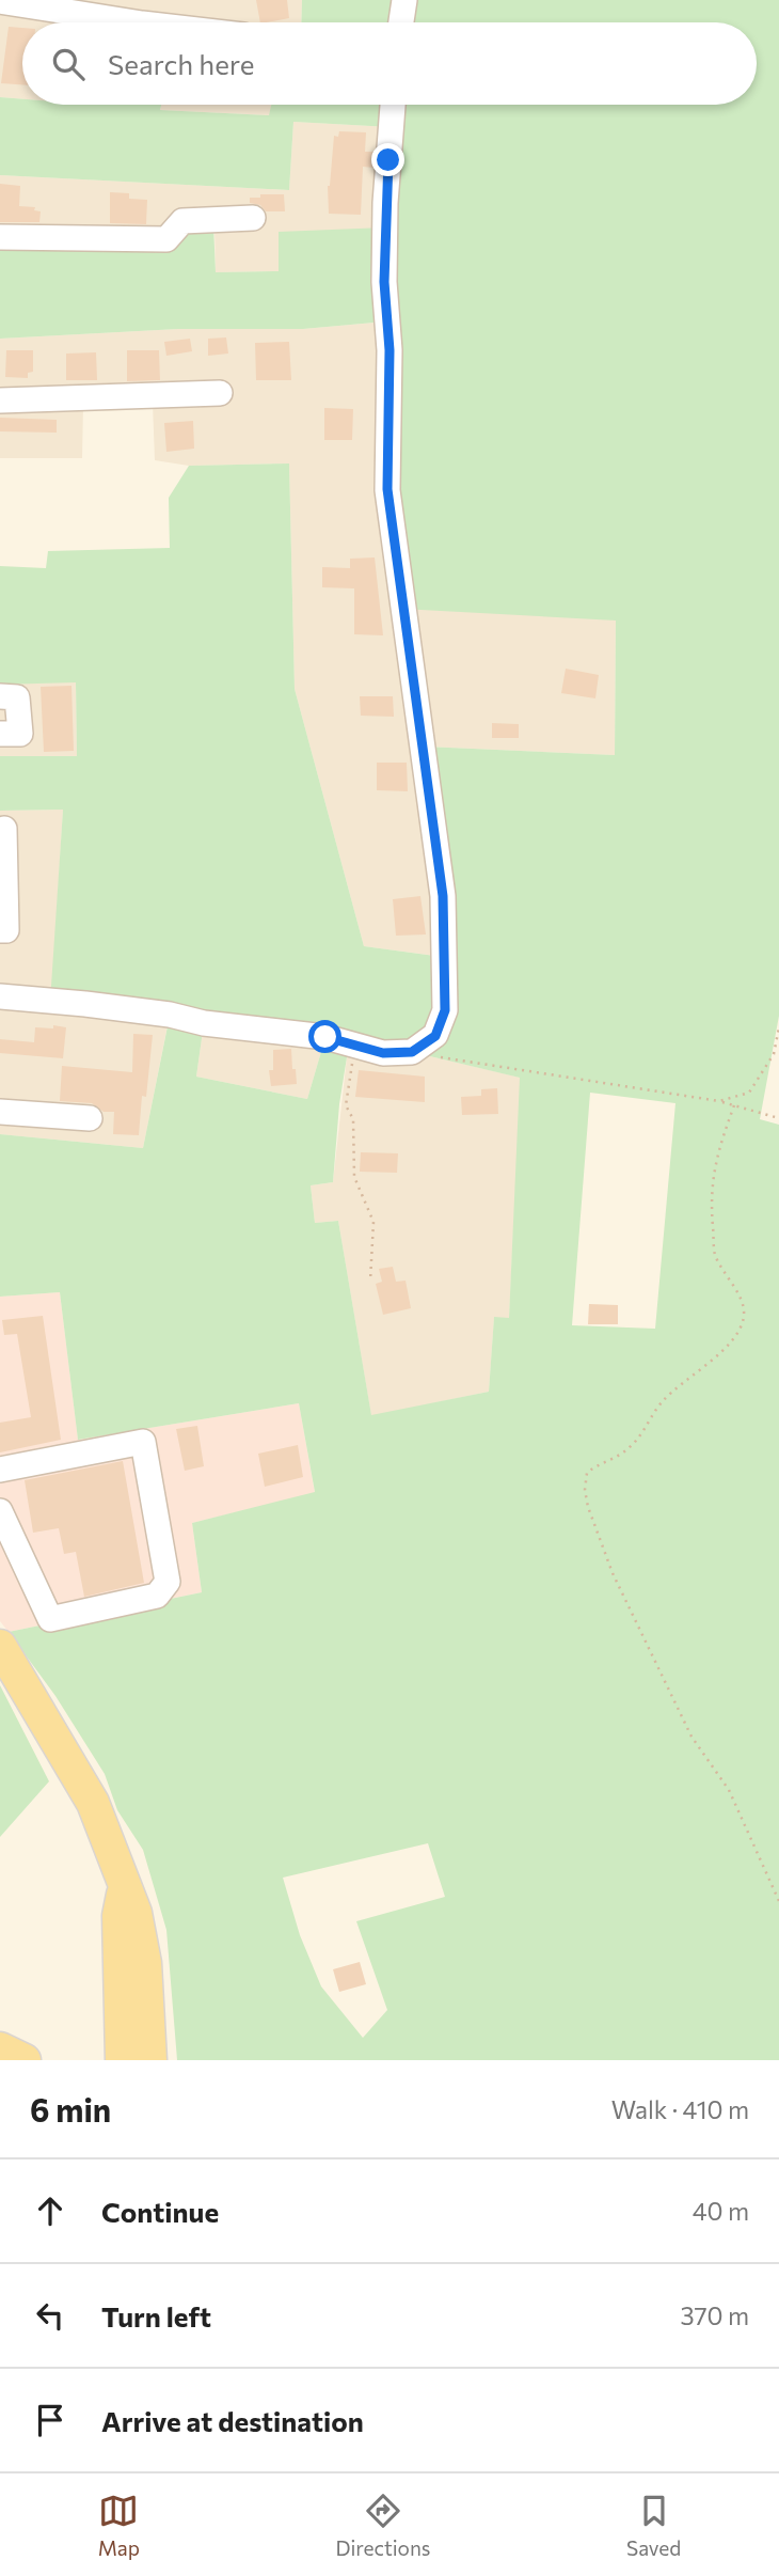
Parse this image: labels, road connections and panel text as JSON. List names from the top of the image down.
{
  "page": {
    "search": "Search here",
    "heading": ["6 min", "Walk · 410 m"],
    "list": [
      ["Continue", "40 m"],
      ["Turn left", "370 m"],
      "Arrive at destination"
    ],
    "nav": ["Map", "Directions", "Saved"]
  }
}
